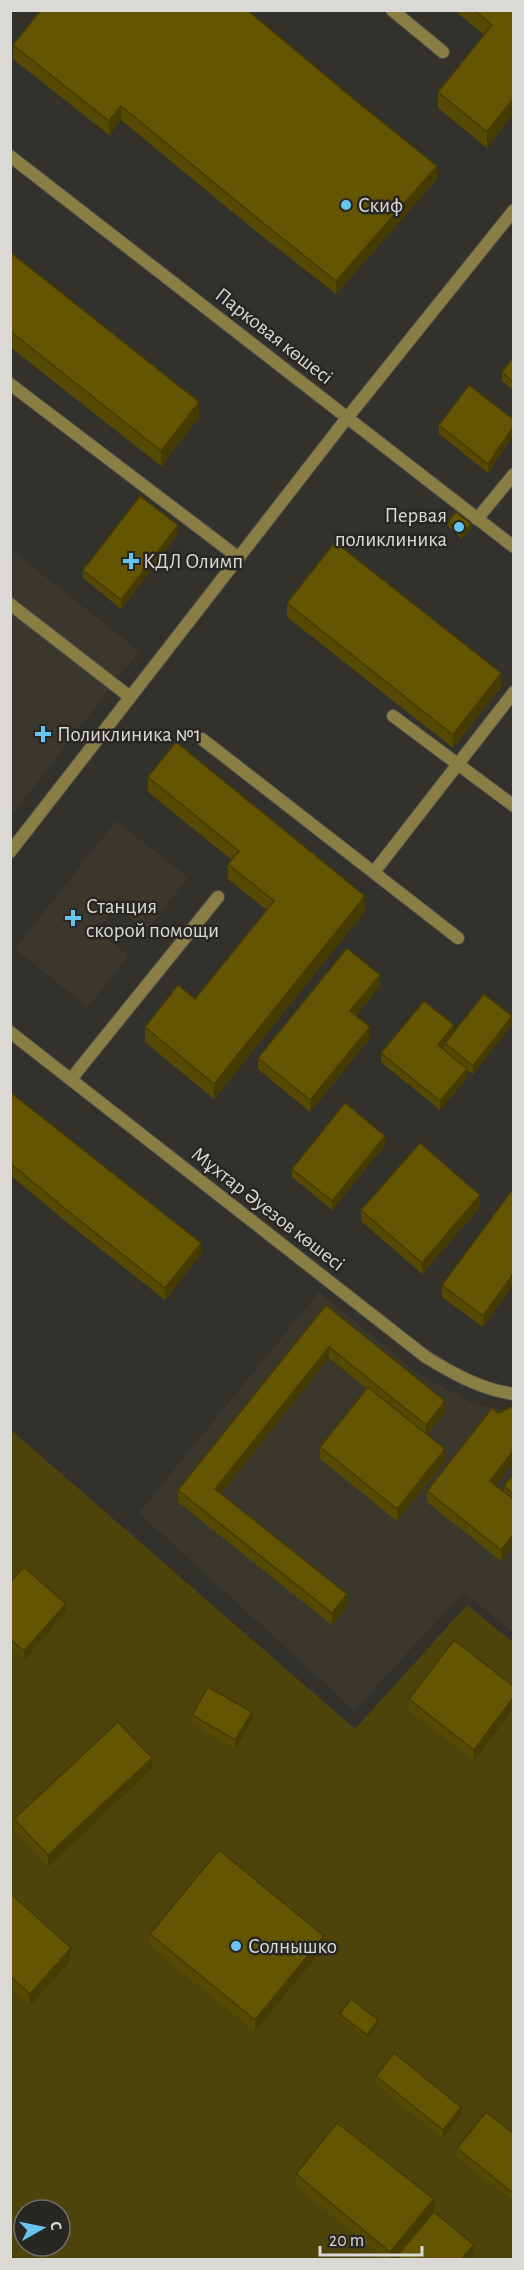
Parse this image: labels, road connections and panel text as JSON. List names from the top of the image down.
{
  "streets": {
    "street": ["Парковая көшесі", "Мұхтар Әуезов көшесі"]
  },
  "places": {
    "other": ["Скиф", "Первая поликлиника", "Солнышко"],
    "health": ["КДЛ Олимп", "Поликлиника №1", "Станция скорой помощи"]
  },
  "scale_bar": "20 m",
  "north": "right"
}
